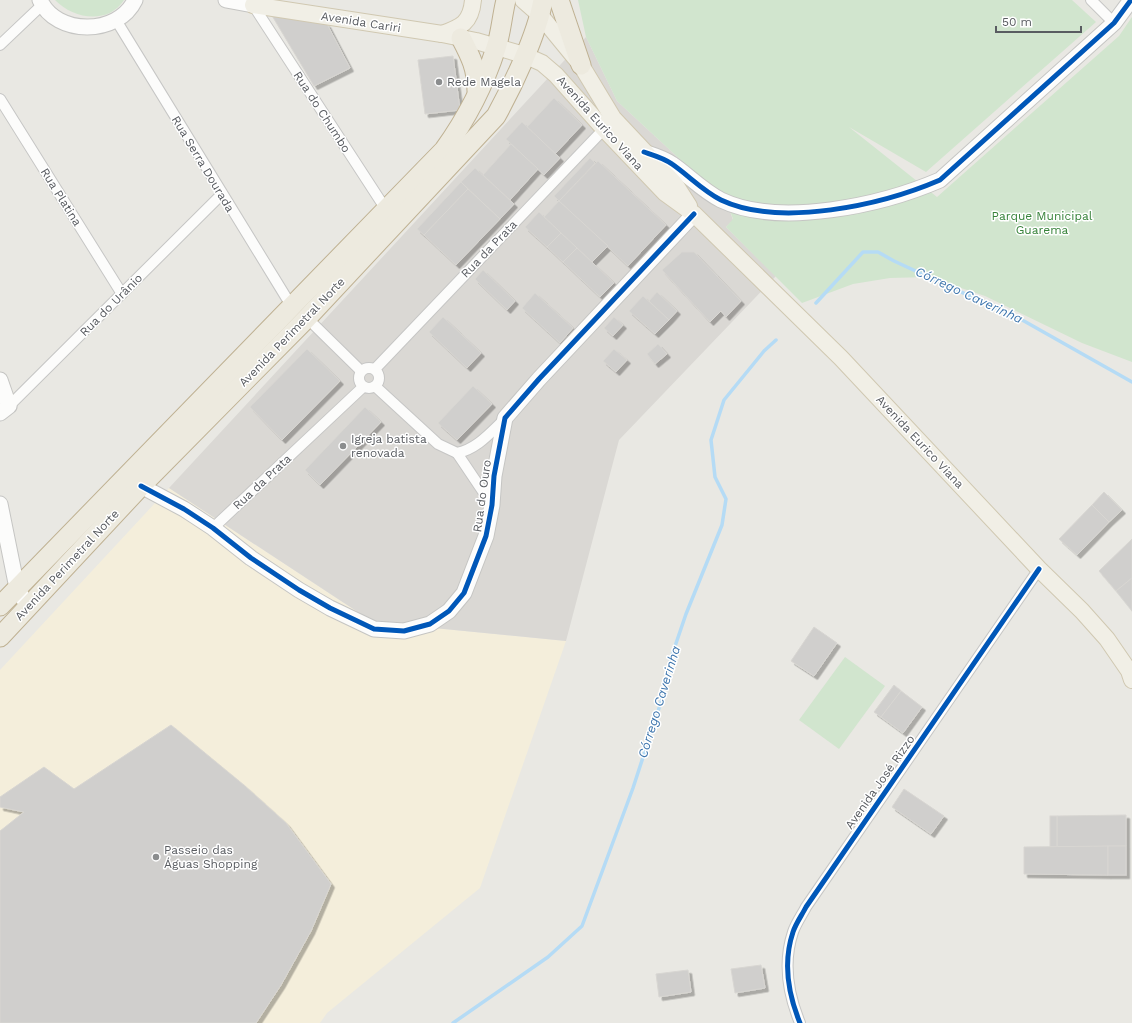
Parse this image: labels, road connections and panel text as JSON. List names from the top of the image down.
{
  "streets": {
    "highway": ["Avenida Perimetral Norte"],
    "main road": ["Avenida Cariri", "Avenida Eurico Viana"],
    "street": [
      "Rua do Chumbo",
      "Rua Serra Dourada",
      "Rua Platina",
      "Rua da Prata",
      "Rua do Urânio",
      "Rua do Ouro",
      "Avenida José Rizzo"
    ]
  },
  "crossings": [
    ["Avenida Cariri", "Rua do Chumbo"],
    ["Avenida Cariri", "Avenida Eurico Viana"],
    ["Avenida Cariri", "Avenida Perimetral Norte"],
    ["Rua do Chumbo", "Avenida Perimetral Norte"],
    ["Avenida Eurico Viana", "Rua da Prata"],
    ["Avenida Eurico Viana", "Avenida Perimetral Norte"],
    ["Avenida Eurico Viana", "Avenida José Rizzo"],
    ["Rua Serra Dourada", "Rua do Urânio"],
    ["Rua Serra Dourada", "Avenida Perimetral Norte"],
    ["Rua Platina", "Rua do Urânio"],
    ["Rua da Prata", "Rua do Ouro"],
    ["Avenida Perimetral Norte", "Rua do Ouro"]
  ],
  "water": ["Córrego Caverinha"],
  "parks": ["Parque Municipal Guarema"],
  "places": ["Rede Magela", "Igreja batista renovada", "Passeio das Águas Shopping"],
  "scale_bar": "50 m"
}
